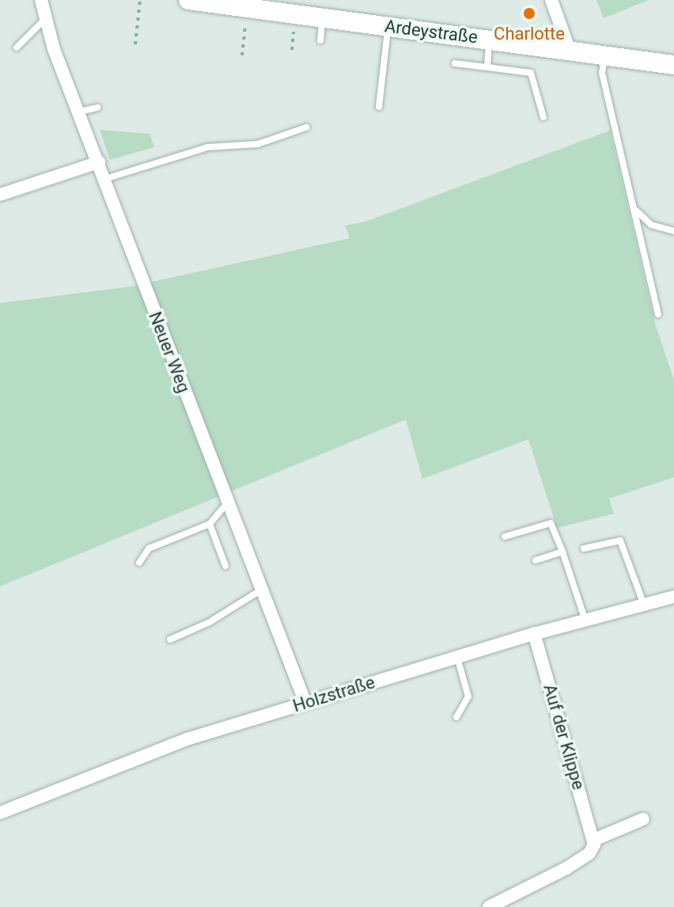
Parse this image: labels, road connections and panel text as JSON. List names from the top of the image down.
{
  "streets": {
    "main road": ["Ardeystraße"],
    "street": ["Neuer Weg", "Holzstraße", "Auf der Klippe"]
  },
  "crossings": [
    ["Neuer Weg", "Holzstraße"],
    ["Holzstraße", "Auf der Klippe"]
  ],
  "places": ["Charlotte"]
}
